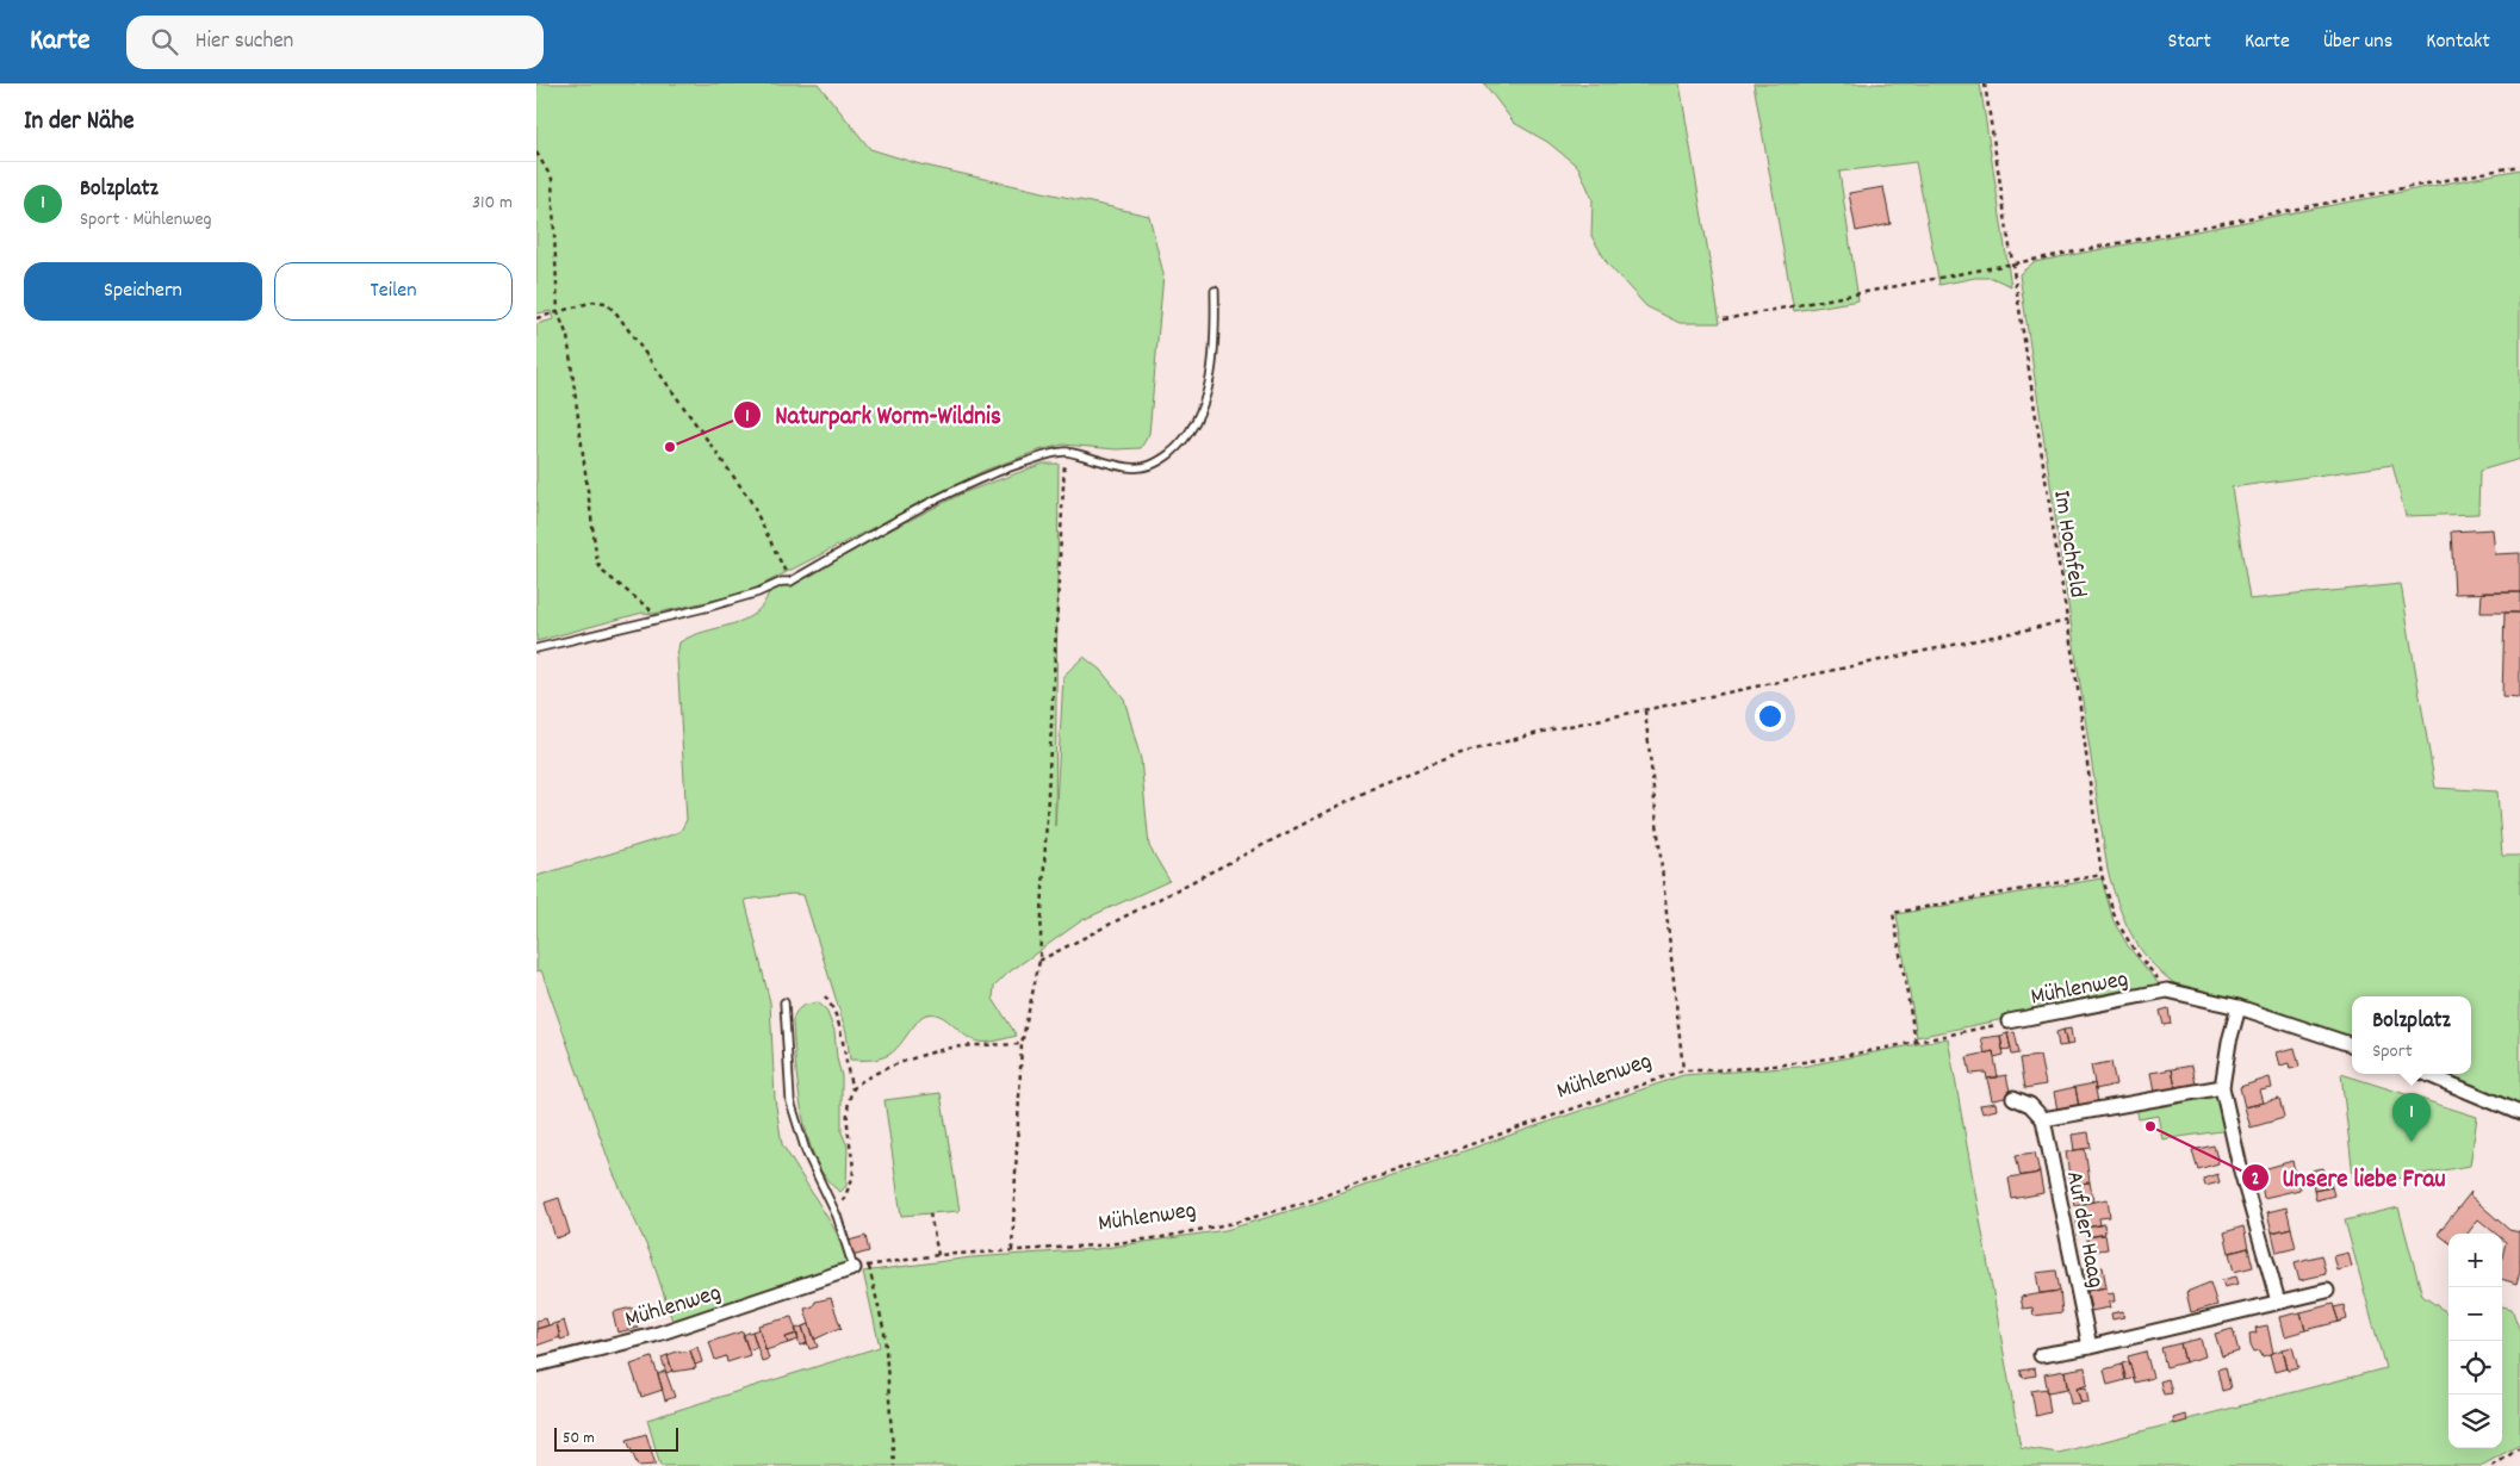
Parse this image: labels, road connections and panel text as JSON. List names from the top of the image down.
{
  "streets": {
    "street": ["Mühlenweg", "Auf der Haag"],
    "path": ["Im Hochfeld"]
  },
  "crossings": [
    ["Im Hochfeld", "Mühlenweg"]
  ],
  "places": ["Naturpark Worm-Wildnis", "Unsere liebe Frau"],
  "scale_bar": "50 m",
  "page": {
    "header": "Karte",
    "search": "Hier suchen",
    "nav": [
      "Start",
      "Karte",
      "Über uns",
      "Kontakt"
    ],
    "heading": "In der Nähe",
    "list": [
      {
        "mark": "1",
        "name": "Bolzplatz",
        "note": "Sport · Mühlenweg",
        "value": "310 m"
      }
    ],
    "buttons": ["Speichern", "Teilen"],
    "popup": ["Bolzplatz", "Sport"],
    "pins": "1",
    "map_buttons": ["+", "−"],
    "scale": "50 m"
  }
}
